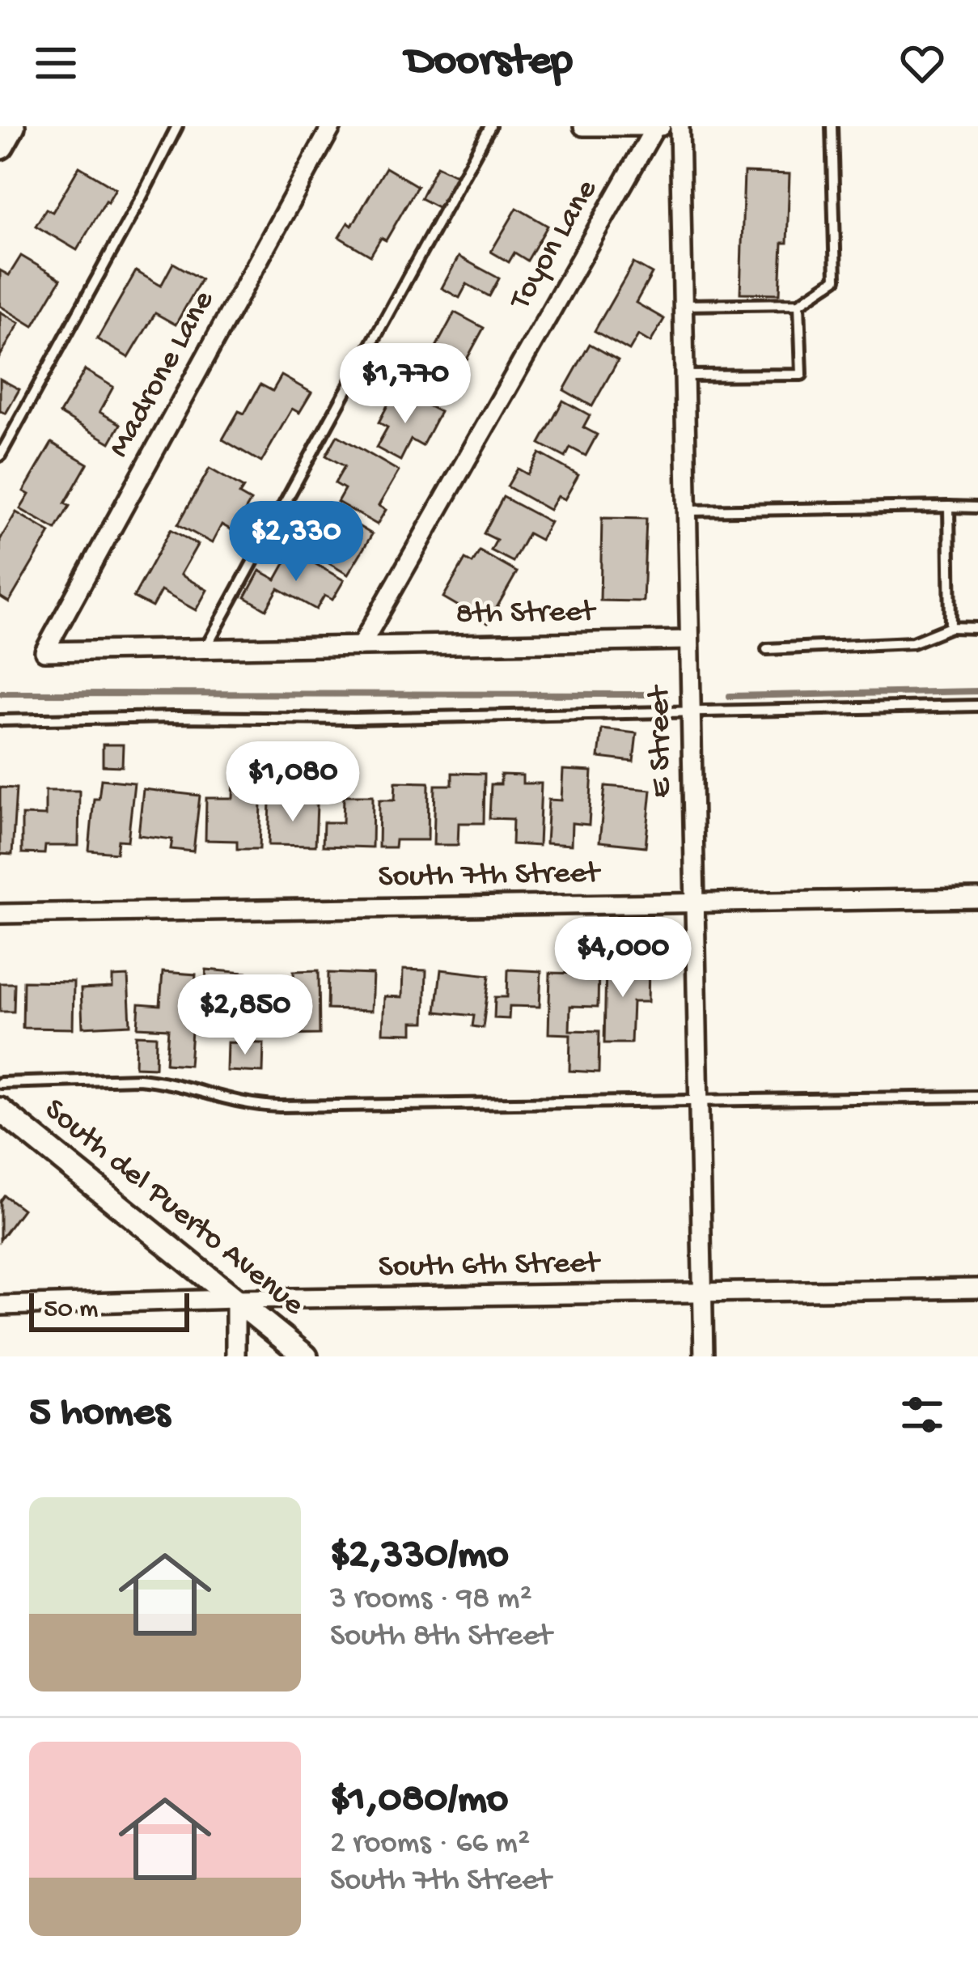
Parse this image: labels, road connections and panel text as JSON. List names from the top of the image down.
{
  "streets": {
    "street": [
      "Toyon Lane",
      "Madrone Lane",
      "8th Street",
      "E Street",
      "South 7th Street",
      "South del Puerto Avenue",
      "South 6th Street"
    ]
  },
  "crossings": [
    ["Toyon Lane", "8th Street"],
    ["Madrone Lane", "8th Street"],
    ["8th Street", "E Street"],
    ["E Street", "South 7th Street"],
    ["E Street", "South 6th Street"],
    ["South del Puerto Avenue", "South 6th Street"]
  ],
  "scale_bar": "50 m",
  "page": {
    "header": "Doorstep",
    "price": [
      "$1,770",
      "$2,330",
      "$1,080",
      "$4,000",
      "$2,850"
    ],
    "scale": "50 m",
    "heading": "5 homes",
    "list": [
      {
        "name": "$2,330/mo",
        "note": "3 rooms · 98 m² · South 8th Street"
      },
      {
        "name": "$1,080/mo",
        "note": "2 rooms · 66 m² · South 7th Street"
      }
    ]
  }
}
